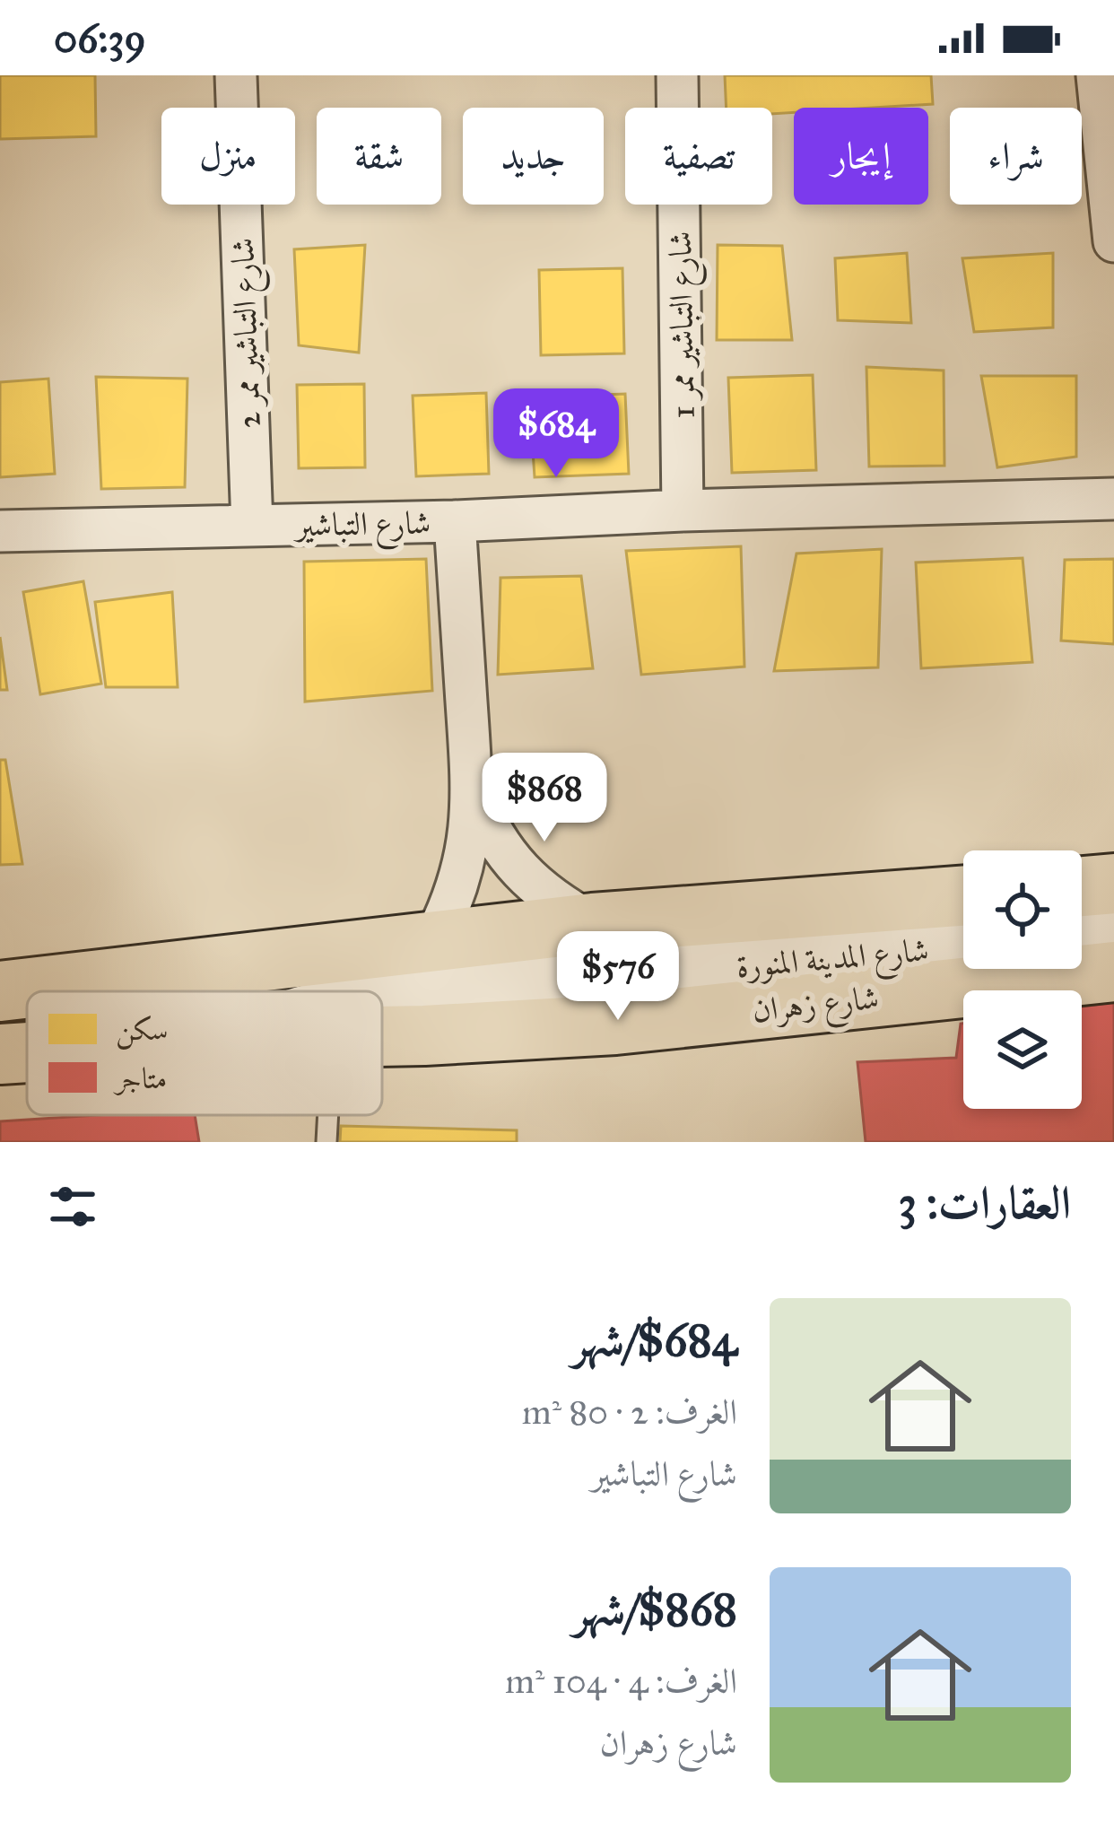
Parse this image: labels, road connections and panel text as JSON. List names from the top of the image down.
{
  "streets": {
    "main road": ["شارع المدينة المنورة", "شارع زهران"],
    "street": ["شارع التباشير ممر 1", "شارع التباشير ممر 2", "شارع التباشير"]
  },
  "crossings": [
    ["شارع التباشير ممر 1", "شارع التباشير"],
    ["شارع التباشير ممر 2", "شارع التباشير"]
  ],
  "legend": ["سكن", "متاجر"],
  "page": {
    "status": "06:39",
    "chip": [
      "شراء",
      "إيجار",
      "تصفية",
      "جديد",
      "شقة",
      "منزل"
    ],
    "price": ["$684", "$868", "$576"],
    "heading": "العقارات: 3",
    "list": [
      {
        "name": "$684/شهر",
        "note": "الغرف: 2 · 80 m² · شارع التباشير"
      },
      {
        "name": "$868/شهر",
        "note": "الغرف: 4 · 104 m² · شارع زهران"
      }
    ]
  }
}
